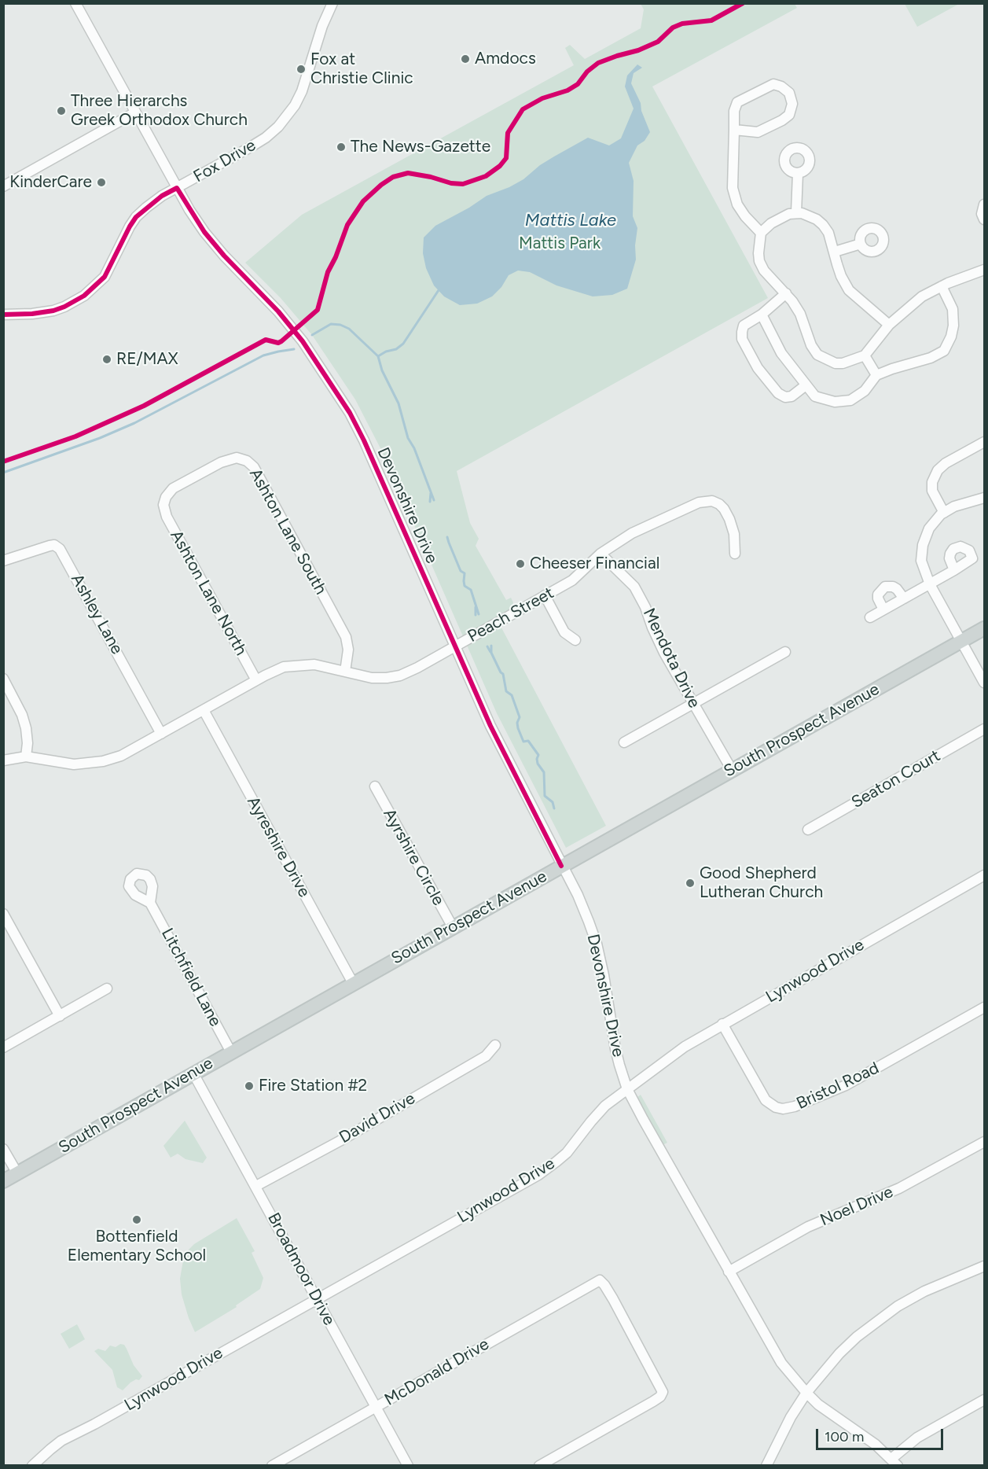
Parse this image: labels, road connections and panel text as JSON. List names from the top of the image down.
{
  "streets": {
    "main road": ["South Prospect Avenue"],
    "street": [
      "Fox Drive",
      "Devonshire Drive",
      "Ashton Lane South",
      "Ashton Lane North",
      "Ashley Lane",
      "Peach Street",
      "Mendota Drive",
      "Seaton Court",
      "Ayreshire Drive",
      "Ayrshire Circle",
      "Lynwood Drive",
      "Litchfield Lane",
      "Bristol Road",
      "David Drive",
      "Noel Drive",
      "Broadmoor Drive",
      "McDonald Drive"
    ]
  },
  "crossings": [
    ["Fox Drive", "Devonshire Drive"],
    ["Devonshire Drive", "Peach Street"],
    ["Devonshire Drive", "South Prospect Avenue"],
    ["Devonshire Drive", "Lynwood Drive"],
    ["Devonshire Drive", "Noel Drive"],
    ["Ashton Lane South", "Ashton Lane North"],
    ["Ashton Lane South", "Peach Street"],
    ["Ashton Lane North", "Peach Street"],
    ["Ashley Lane", "Peach Street"],
    ["Peach Street", "Mendota Drive"],
    ["Peach Street", "Ayreshire Drive"],
    ["Mendota Drive", "South Prospect Avenue"],
    ["South Prospect Avenue", "Ayreshire Drive"],
    ["South Prospect Avenue", "Ayrshire Circle"],
    ["South Prospect Avenue", "Litchfield Lane"],
    ["South Prospect Avenue", "Broadmoor Drive"],
    ["Lynwood Drive", "Bristol Road"],
    ["Lynwood Drive", "Broadmoor Drive"],
    ["David Drive", "Broadmoor Drive"],
    ["Broadmoor Drive", "McDonald Drive"]
  ],
  "water": ["Mattis Lake"],
  "parks": ["Mattis Park"],
  "places": [
    "Amdocs",
    "Fox at Christie Clinic",
    "Three Hierarchs Greek Orthodox Church",
    "The News-Gazette",
    "KinderCare",
    "RE/MAX",
    "Cheeser Financial",
    "Good Shepherd Lutheran Church",
    "Fire Station #2",
    "Bottenfield Elementary School"
  ],
  "scale_bar": "100 m"
}
